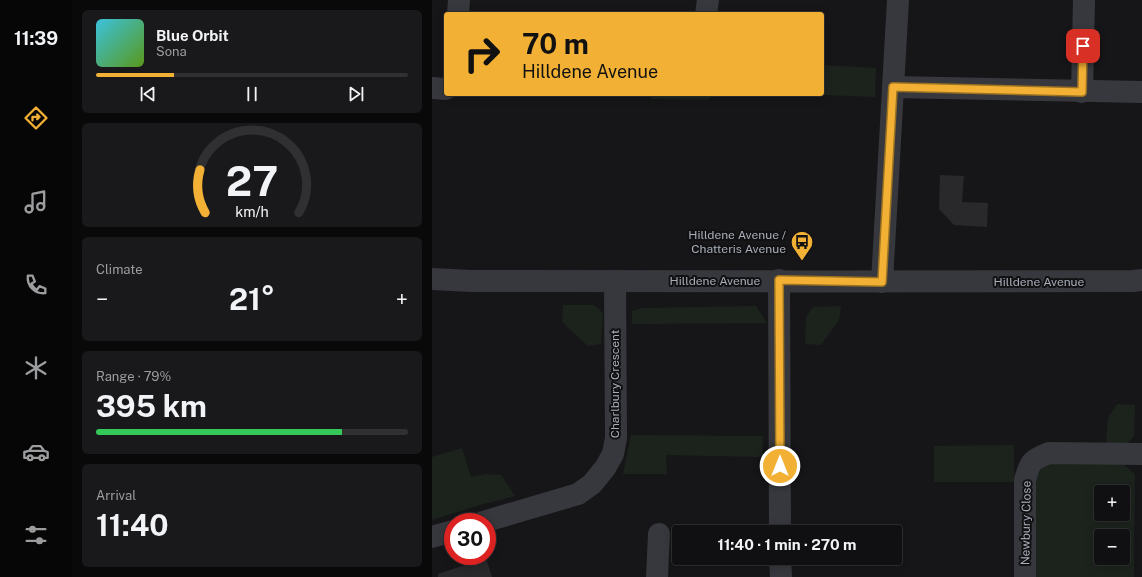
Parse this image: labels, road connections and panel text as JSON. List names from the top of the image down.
{
  "streets": {
    "street": ["Hilldene Avenue", "Charlbury Crescent", "Newbury Close"]
  },
  "crossings": [
    ["Hilldene Avenue", "Charlbury Crescent"]
  ],
  "places": {
    "bus stop": ["Hilldene Avenue / Chatteris Avenue"]
  },
  "page": {
    "tabs": "11:39",
    "turn": ["70 m", "Hilldene Avenue"],
    "song": ["Blue Orbit", "Sona"],
    "tile": [
      "Climate",
      ["Range · 79%", "395 km"],
      ["Arrival", "11:40"]
    ],
    "heat": ["−", "21°", "+"],
    "map_buttons": ["+", "−"],
    "limit": "30",
    "trip": "11:40 · 1 min · 270 m",
    "gauge": ["27", "km/h"]
  }
}
